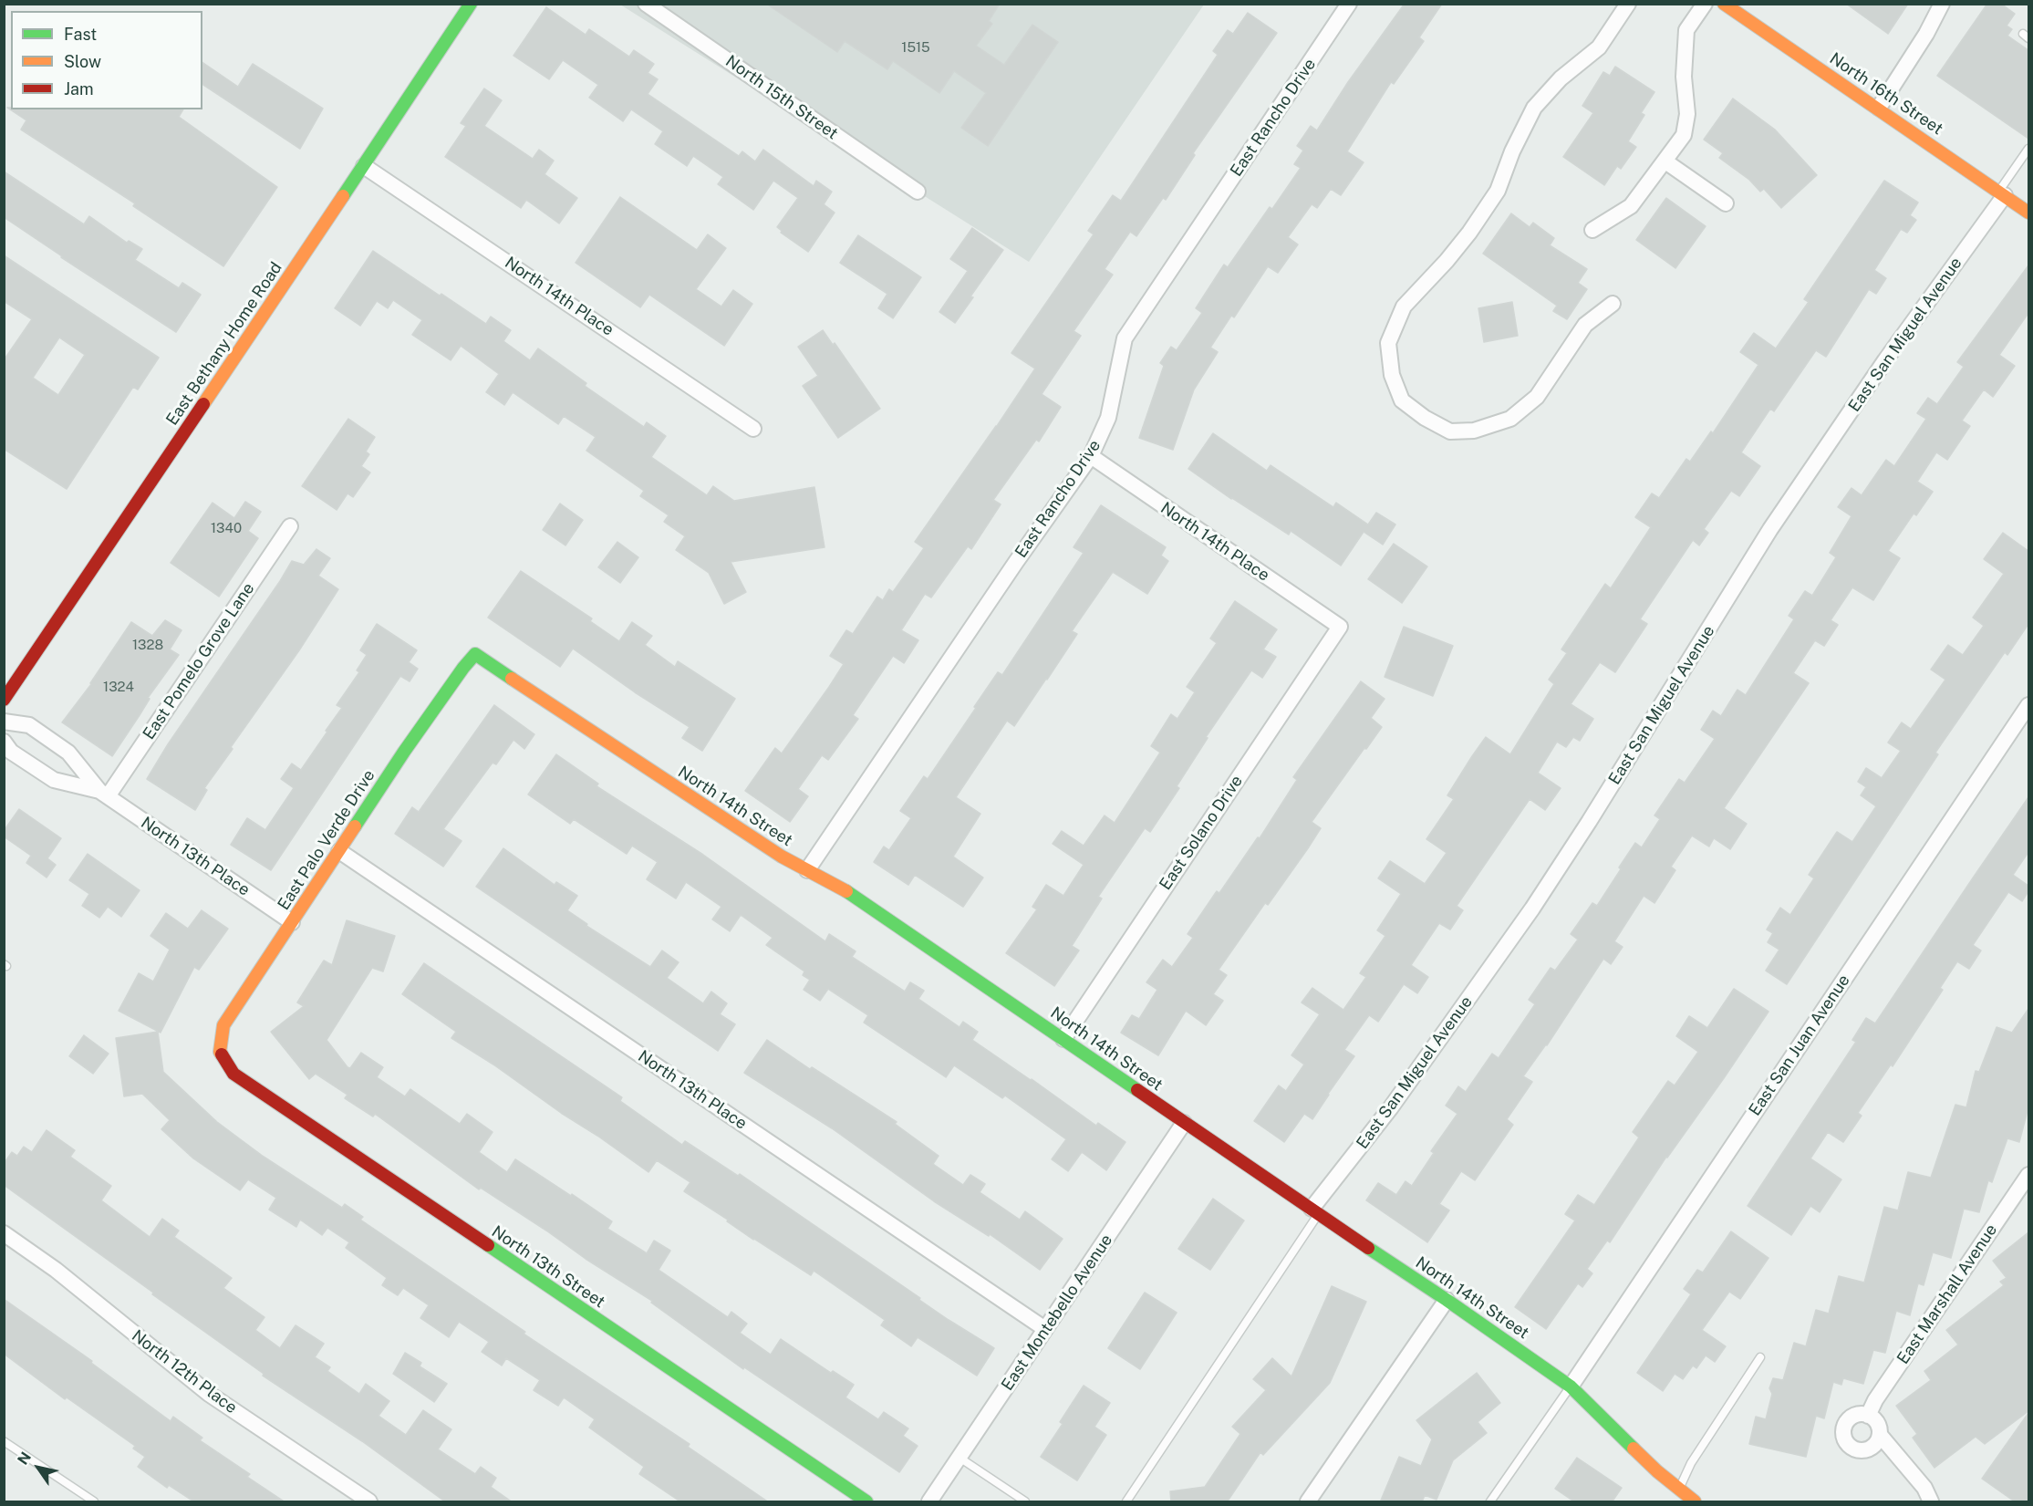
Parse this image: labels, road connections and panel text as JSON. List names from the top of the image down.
{
  "streets": {
    "street": [
      "North 16th Street",
      "North 15th Street",
      "East Rancho Drive",
      "North 14th Place",
      "East San Miguel Avenue",
      "East Bethany Home Road",
      "East Pomelo Grove Lane",
      "North 14th Street",
      "East Solano Drive",
      "East Palo Verde Drive",
      "North 13th Place",
      "East San Juan Avenue",
      "North 13th Street",
      "East Marshall Avenue",
      "East Montebello Avenue",
      "North 12th Place"
    ]
  },
  "crossings": [
    ["North 16th Street", "East San Miguel Avenue"],
    ["East Rancho Drive", "North 14th Place"],
    ["East Rancho Drive", "North 14th Street"],
    ["North 14th Place", "East Bethany Home Road"],
    ["North 14th Place", "East Solano Drive"],
    ["East San Miguel Avenue", "North 14th Street"],
    ["East Pomelo Grove Lane", "North 13th Place"],
    ["North 14th Street", "East Solano Drive"],
    ["North 14th Street", "East Palo Verde Drive"],
    ["North 14th Street", "East San Juan Avenue"],
    ["North 14th Street", "East Montebello Avenue"],
    ["East Palo Verde Drive", "North 13th Place"],
    ["East Palo Verde Drive", "North 13th Street"],
    ["North 13th Place", "East Montebello Avenue"]
  ],
  "house_numbers": [
    "1515",
    "1340",
    "1328",
    "1324"
  ],
  "legend": ["Fast", "Slow", "Jam"],
  "north": "top left"
}
